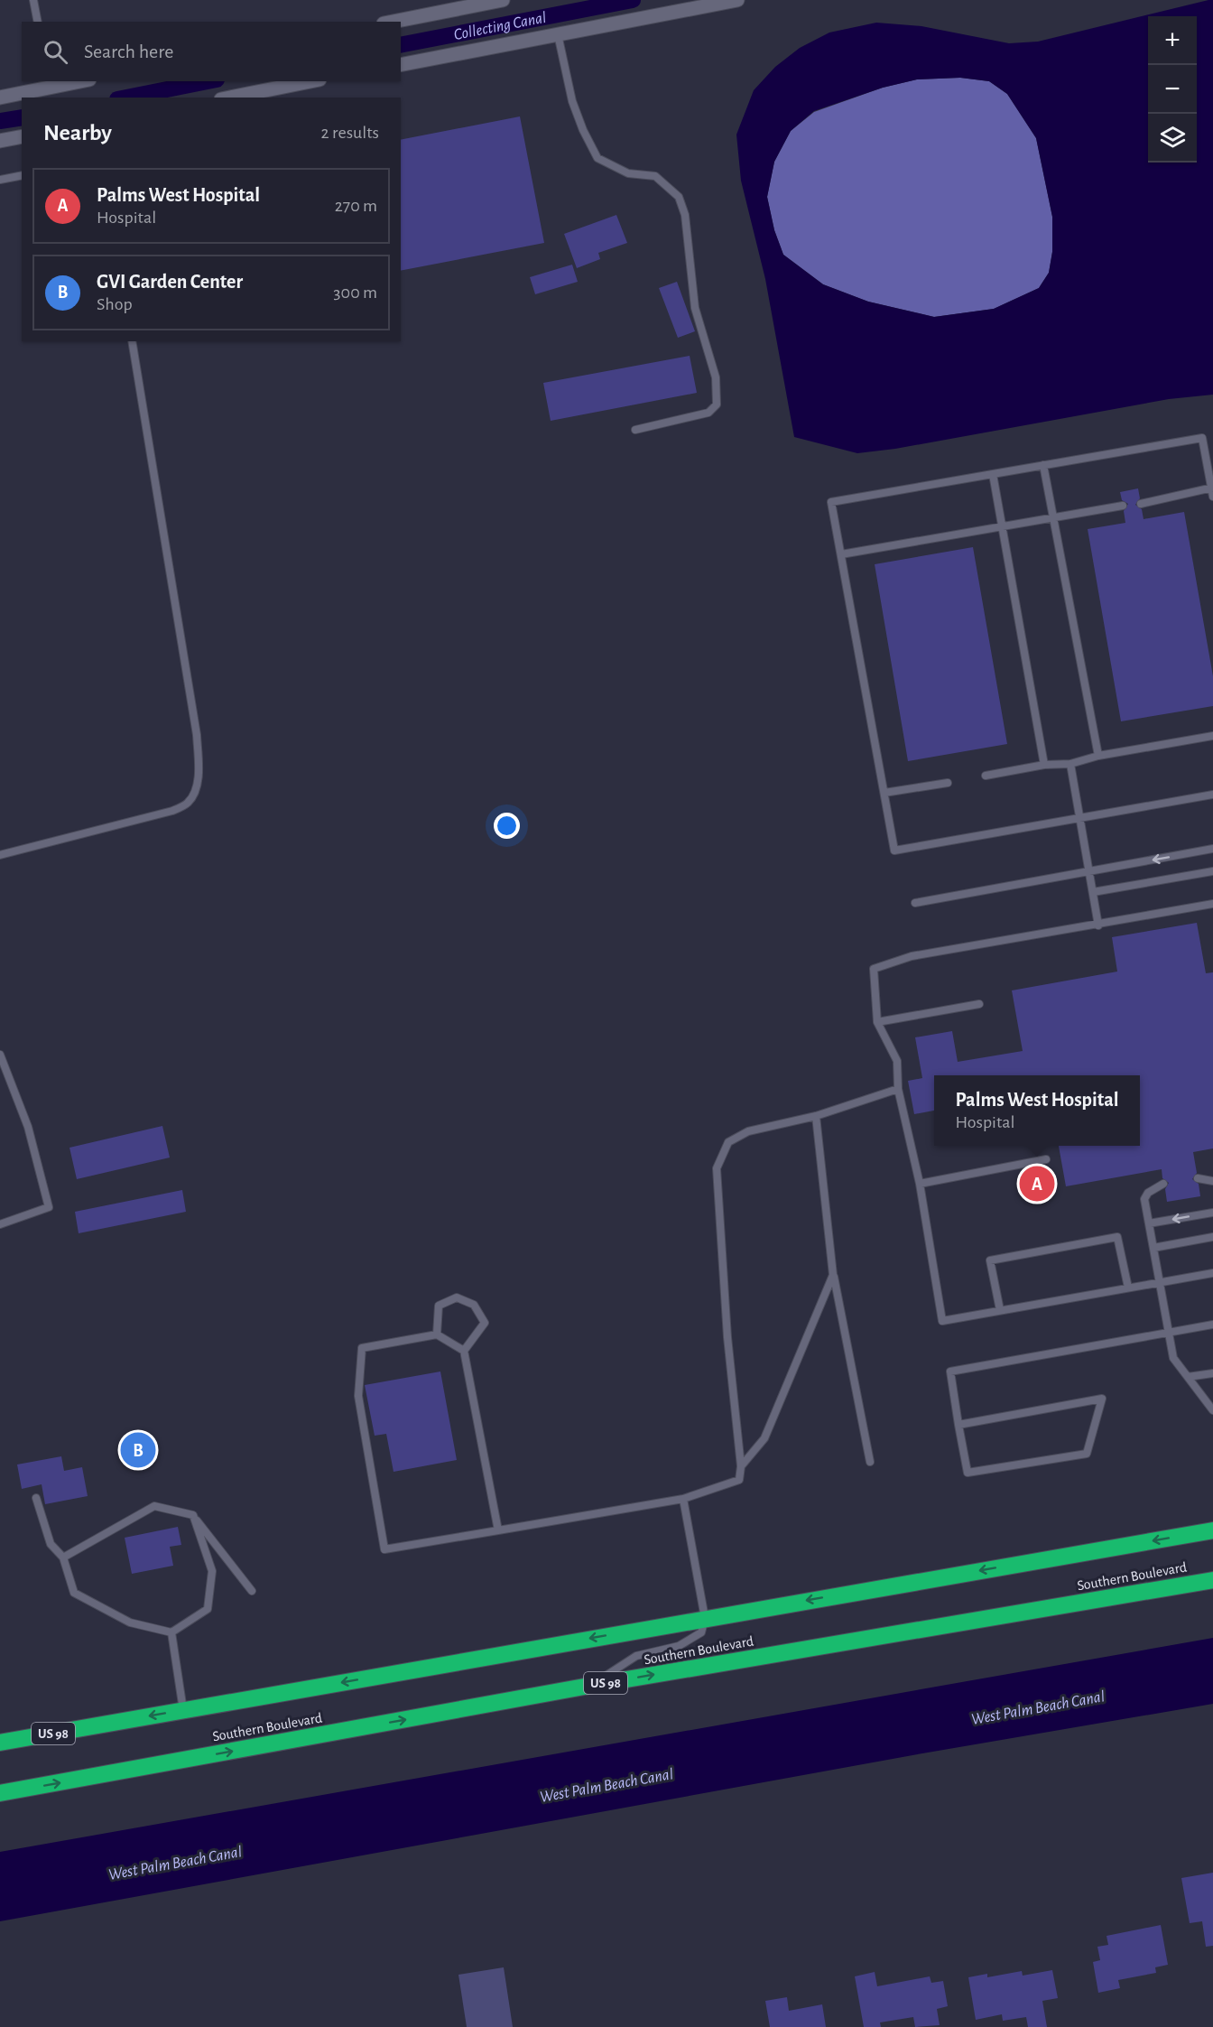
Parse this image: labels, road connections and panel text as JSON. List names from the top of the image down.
{
  "streets": {
    "highway": ["Southern Boulevard", "US 98"]
  },
  "water": ["Collecting Canal", "West Palm Beach Canal"],
  "page": {
    "map_buttons": ["+", "−"],
    "search": "Search here",
    "heading": ["Nearby", "2 results"],
    "list": [
      {
        "mark": "A",
        "name": "Palms West Hospital",
        "note": "Hospital",
        "value": "270 m"
      },
      {
        "mark": "B",
        "name": "GVI Garden Center",
        "note": "Shop",
        "value": "300 m"
      }
    ],
    "popup": ["Palms West Hospital", "Hospital"],
    "pins": ["A", "B"]
  }
}
